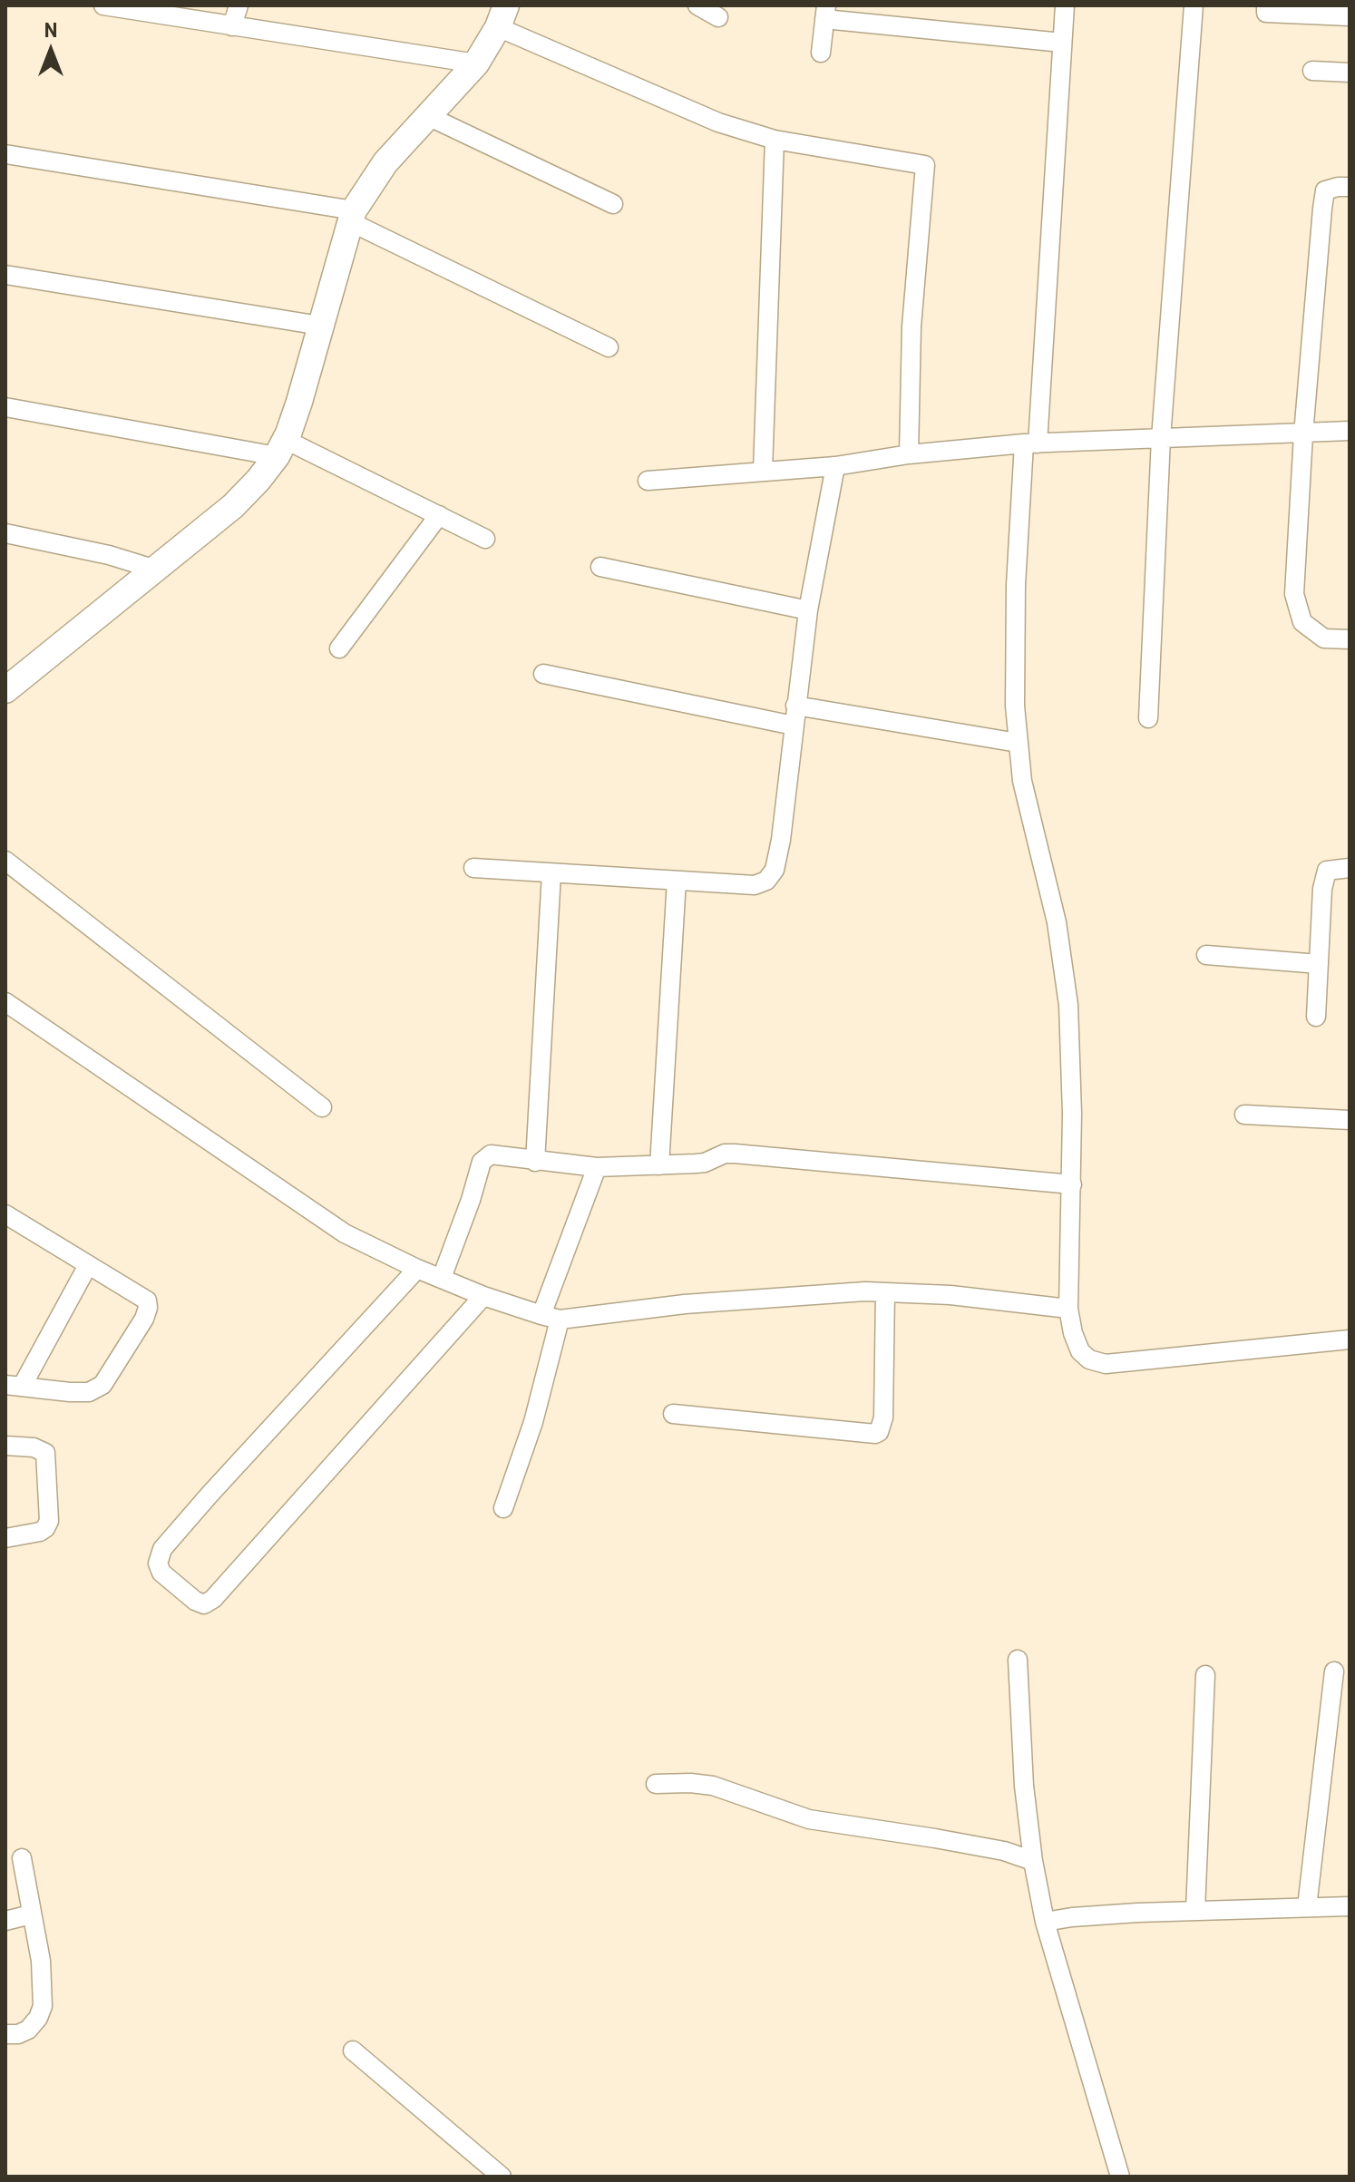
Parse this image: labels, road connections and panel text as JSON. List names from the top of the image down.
{
  "north": "top"
}
